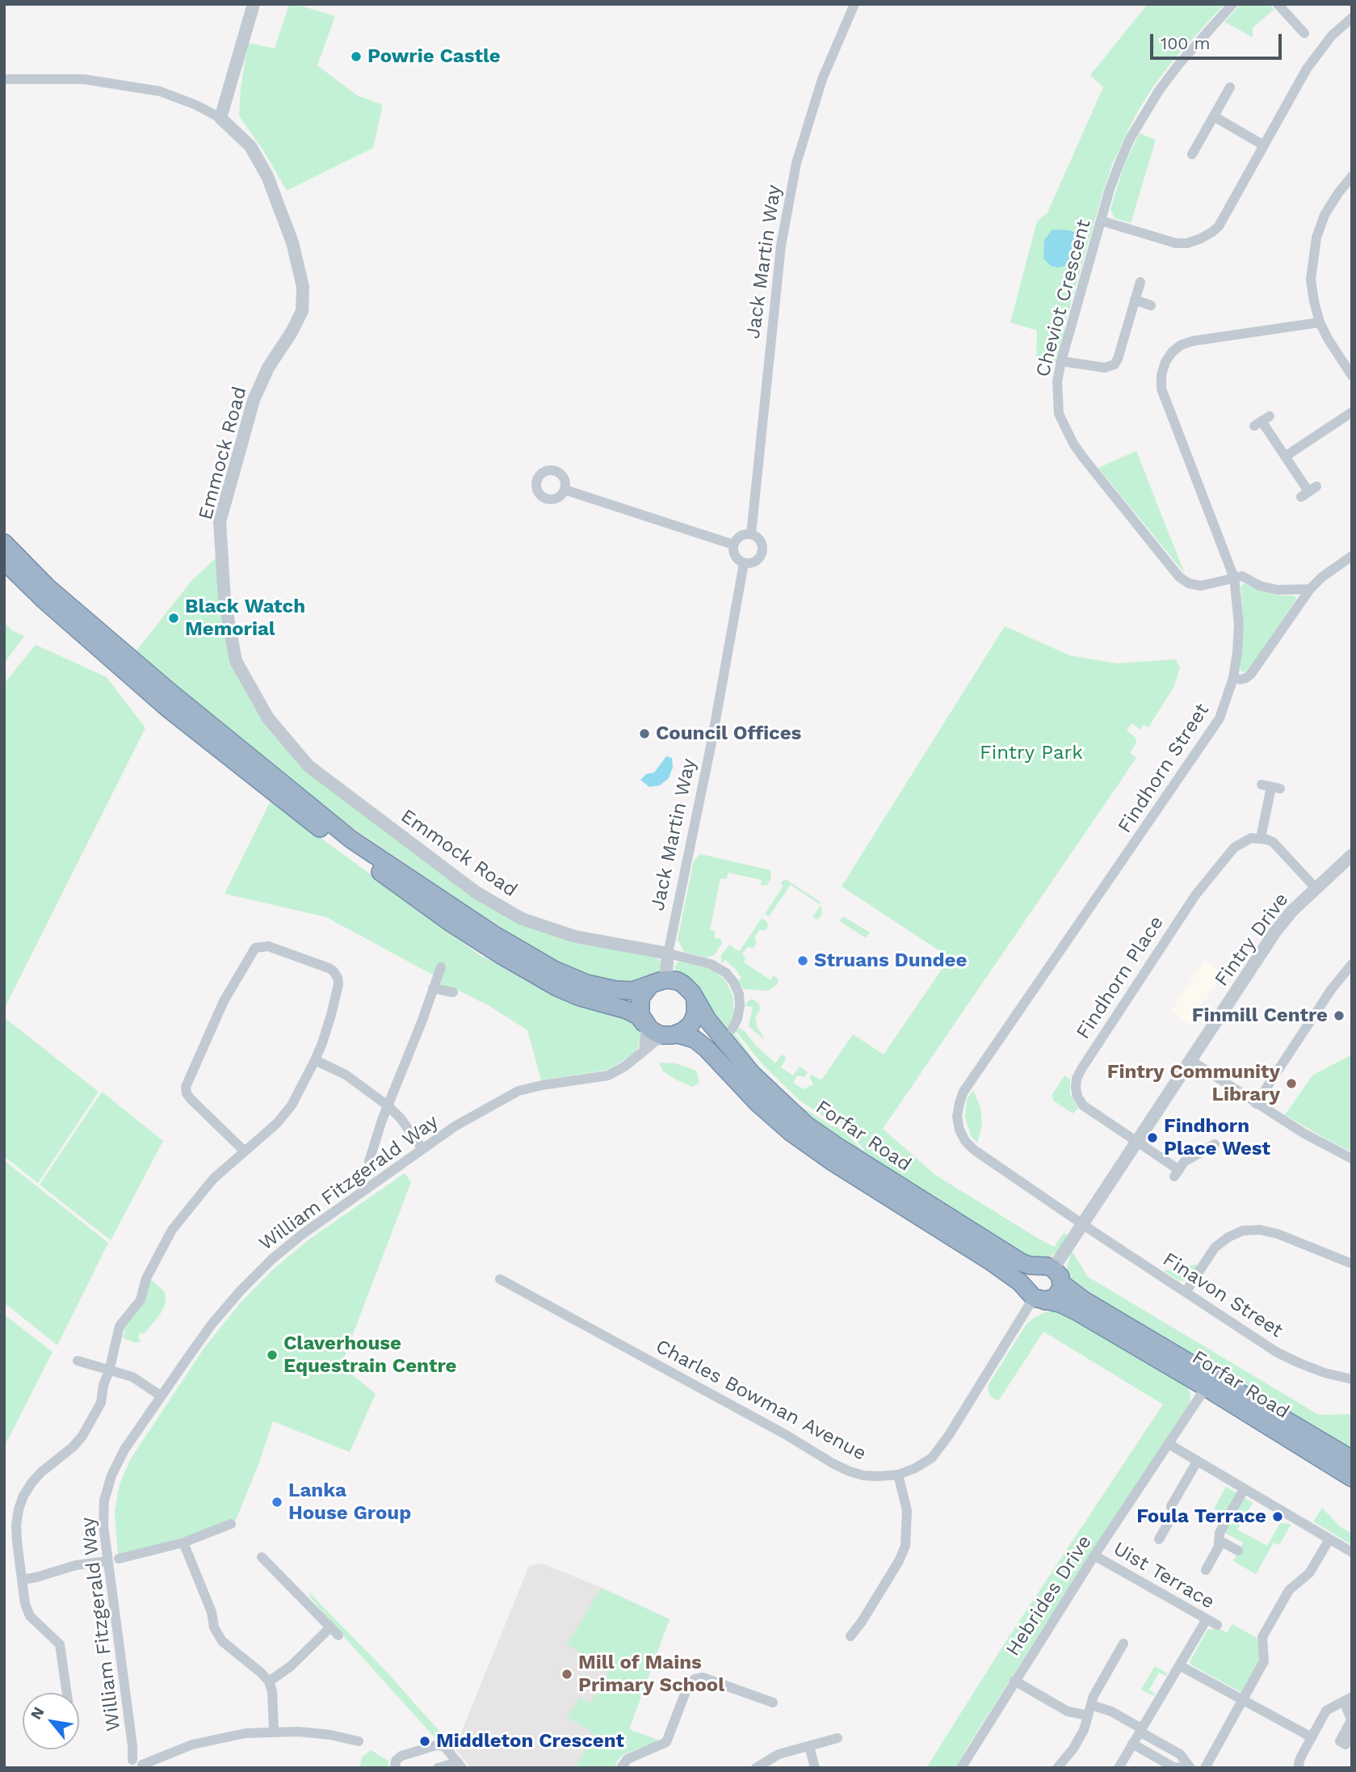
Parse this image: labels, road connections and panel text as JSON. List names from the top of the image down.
{
  "streets": {
    "highway": ["Forfar Road"],
    "street": [
      "Jack Martin Way",
      "Cheviot Crescent",
      "Emmock Road",
      "Findhorn Street",
      "Fintry Drive",
      "Findhorn Place",
      "William Fitzgerald Way",
      "Finavon Street",
      "Charles Bowman Avenue",
      "Uist Terrace",
      "Hebrides Drive"
    ]
  },
  "crossings": [
    ["Jack Martin Way", "Emmock Road"],
    ["Jack Martin Way", "Forfar Road"],
    ["Jack Martin Way", "William Fitzgerald Way"],
    ["Cheviot Crescent", "Findhorn Street"],
    ["Findhorn Street", "Fintry Drive"],
    ["Findhorn Street", "Finavon Street"],
    ["Fintry Drive", "Findhorn Place"],
    ["Fintry Drive", "Forfar Road"],
    ["Fintry Drive", "Finavon Street"],
    ["Fintry Drive", "Charles Bowman Avenue"],
    ["Forfar Road", "William Fitzgerald Way"],
    ["Forfar Road", "Charles Bowman Avenue"],
    ["Forfar Road", "Hebrides Drive"],
    ["Uist Terrace", "Hebrides Drive"]
  ],
  "parks": ["Fintry Park"],
  "places": [
    "Powrie Castle",
    "Black Watch Memorial",
    "Council Offices",
    "Struans Dundee",
    "Finmill Centre",
    "Fintry Community Library",
    "Findhorn Place West",
    "Claverhouse Equestrain Centre",
    "Lanka House Group",
    "Foula Terrace",
    "Mill of Mains Primary School",
    "Middleton Crescent"
  ],
  "scale_bar": "100 m",
  "north": "top left"
}
